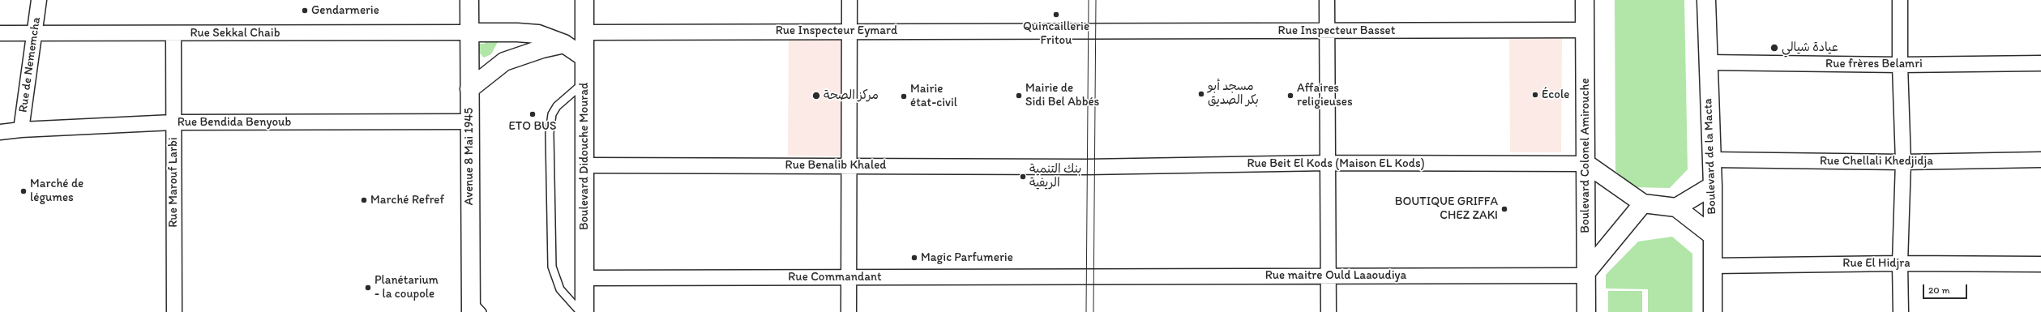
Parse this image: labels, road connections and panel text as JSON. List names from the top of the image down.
{
  "streets": {
    "main road": [
      "Boulevard Colonel Amirouche",
      "Avenue 8 Mai 1945",
      "Boulevard Didouche Mourad",
      "Boulevard de la Macta"
    ],
    "street": [
      "Rue Inspecteur Eymard",
      "Rue Inspecteur Basset",
      "Rue Sekkal Chaib",
      "Rue frères Belamri",
      "Rue de Nememcha",
      "Rue Bendida Benyoub",
      "Rue Chellali Khedjidja",
      "Rue Beit El Kods (Maison EL Kods)",
      "Rue Benalib Khaled",
      "Rue Marouf Larbi",
      "Rue El Hidjra",
      "Rue maitre Ould Laaoudiya",
      "Rue Commandant"
    ]
  },
  "crossings": [
    ["Rue Inspecteur Eymard", "Rue Inspecteur Basset"],
    ["Rue Inspecteur Eymard", "Boulevard Didouche Mourad"],
    ["Rue Inspecteur Basset", "Boulevard Colonel Amirouche"],
    ["Rue Sekkal Chaib", "Rue de Nememcha"],
    ["Rue Sekkal Chaib", "Avenue 8 Mai 1945"],
    ["Rue Sekkal Chaib", "Rue Marouf Larbi"],
    ["Rue frères Belamri", "Boulevard de la Macta"],
    ["Rue de Nememcha", "Rue Bendida Benyoub"],
    ["Rue Bendida Benyoub", "Avenue 8 Mai 1945"],
    ["Rue Bendida Benyoub", "Rue Marouf Larbi"],
    ["Boulevard Colonel Amirouche", "Rue Beit El Kods (Maison EL Kods)"],
    ["Boulevard Colonel Amirouche", "Rue maitre Ould Laaoudiya"],
    ["Boulevard Didouche Mourad", "Rue Benalib Khaled"],
    ["Boulevard Didouche Mourad", "Rue Commandant"],
    ["Boulevard de la Macta", "Rue Chellali Khedjidja"],
    ["Boulevard de la Macta", "Rue El Hidjra"],
    ["Rue Beit El Kods (Maison EL Kods)", "Rue Benalib Khaled"],
    ["Rue maitre Ould Laaoudiya", "Rue Commandant"]
  ],
  "places": [
    "Gendarmerie",
    "Quincaillerie Fritou",
    "عيادة شيالي",
    "مسجد أبو بكر الصديق",
    "École",
    "مركز الصحة",
    "Mairie de Sidi Bel Abbés",
    "Affaires religieuses",
    "Mairie état-civil",
    "ETO BUS",
    "بنك التنمية الريفية",
    "Marché de légumes",
    "Marché Refref",
    "BOUTIQUE GRIFFA CHEZ ZAKI",
    "Magic Parfumerie",
    "Planétarium - la coupole"
  ],
  "scale_bar": "20 m"
}
